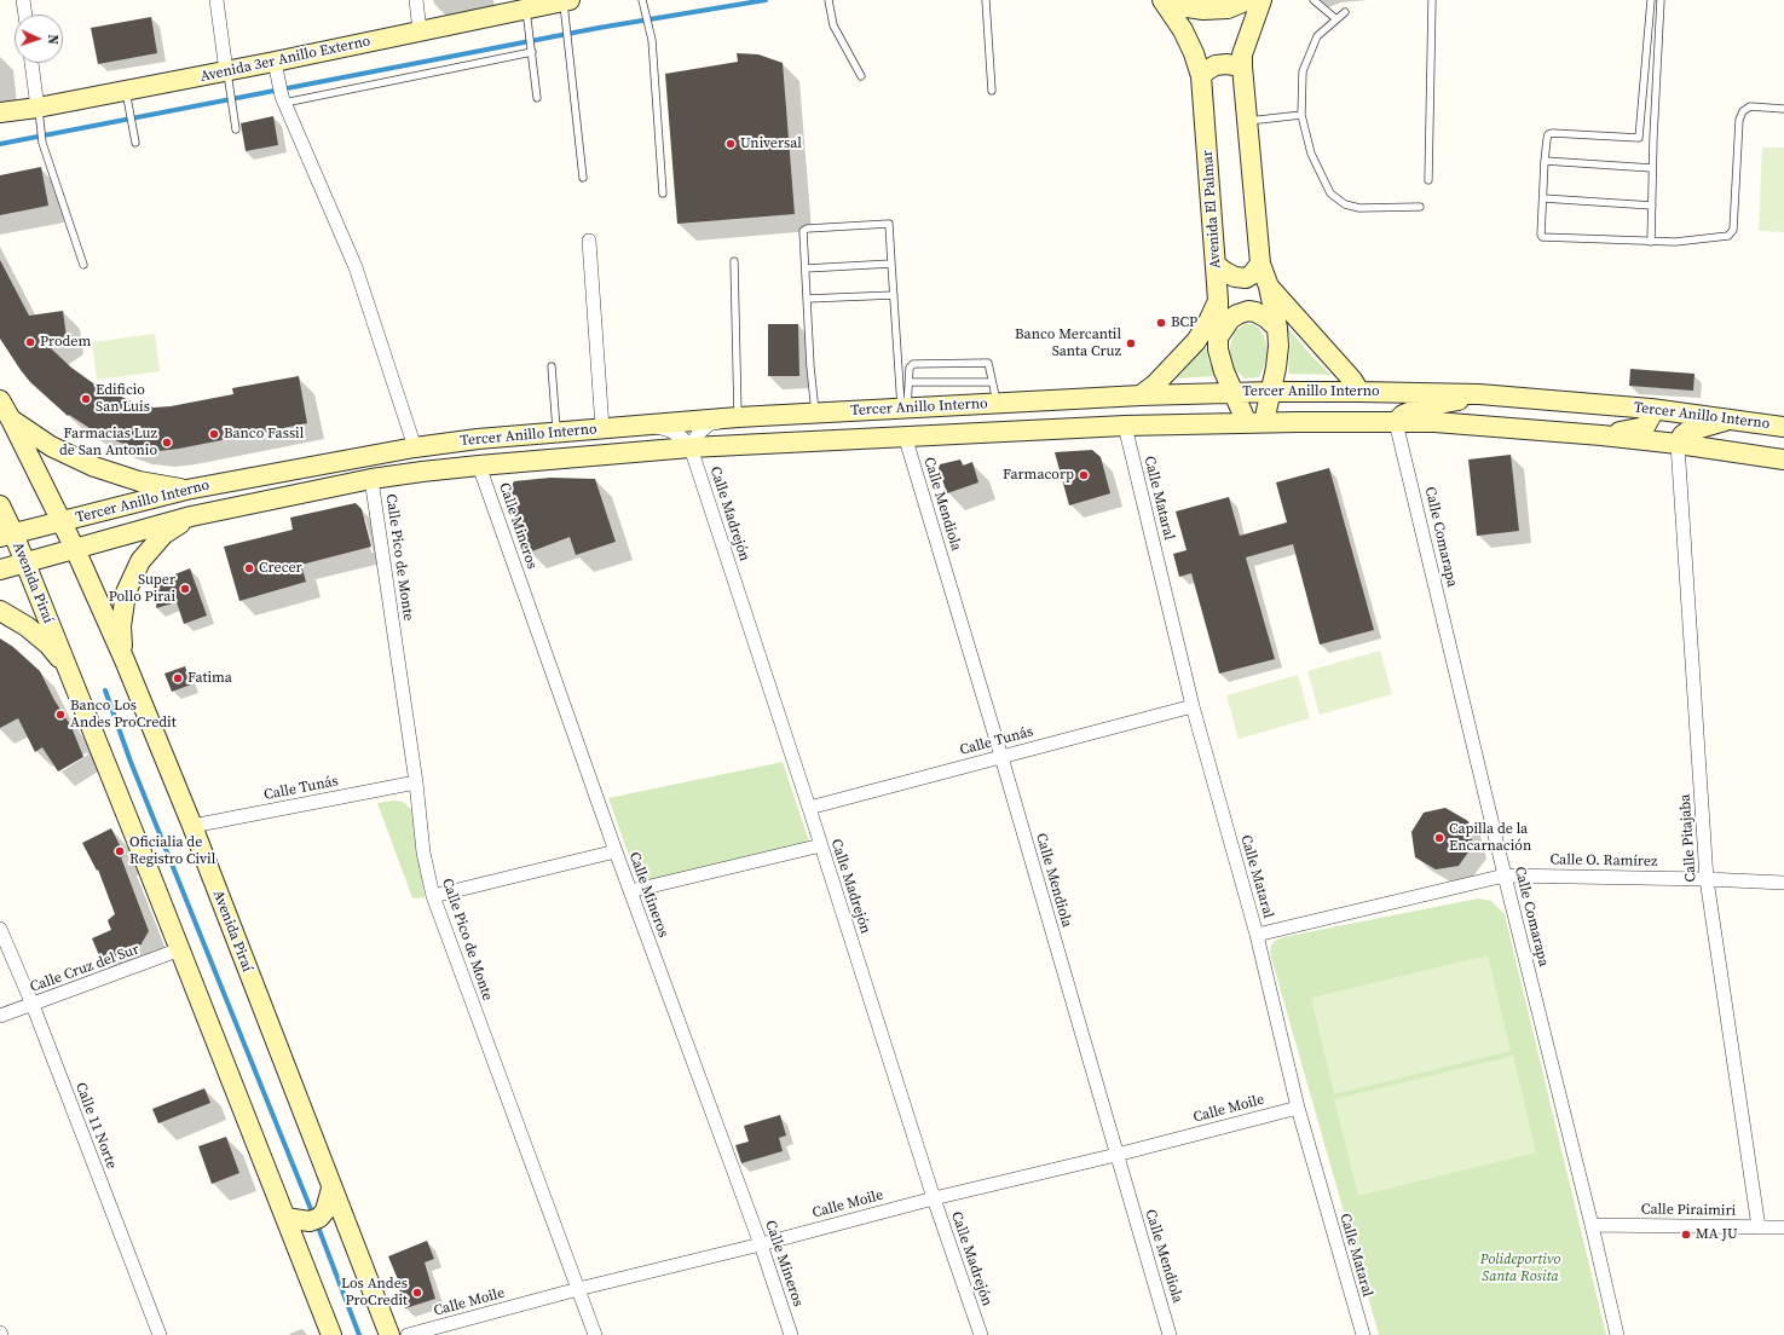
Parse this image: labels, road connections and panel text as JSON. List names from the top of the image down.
{
  "streets": {
    "main road": [
      "Avenida 3er Anillo Externo",
      "Avenida El Palmar",
      "Tercer Anillo Interno",
      "Avenida Piraí"
    ],
    "street": [
      "Calle Mataral",
      "Calle Mendiola",
      "Calle Madrejón",
      "Calle Mineros",
      "Calle Comarapa",
      "Calle Pico de Monte",
      "Calle Tunás",
      "Calle Pitajaba",
      "Calle O. Ramírez",
      "Calle Cruz del Sur",
      "Calle Moile",
      "Calle 11 Norte",
      "Calle Piraimiri"
    ]
  },
  "crossings": [
    ["Avenida El Palmar", "Tercer Anillo Interno"],
    ["Tercer Anillo Interno", "Calle Mataral"],
    ["Tercer Anillo Interno", "Calle Mendiola"],
    ["Tercer Anillo Interno", "Calle Madrejón"],
    ["Tercer Anillo Interno", "Calle Mineros"],
    ["Tercer Anillo Interno", "Calle Comarapa"],
    ["Tercer Anillo Interno", "Calle Pico de Monte"],
    ["Tercer Anillo Interno", "Avenida Piraí"],
    ["Tercer Anillo Interno", "Calle Pitajaba"],
    ["Calle Mataral", "Calle Tunás"],
    ["Calle Mataral", "Calle O. Ramírez"],
    ["Calle Mataral", "Calle Moile"],
    ["Calle Mendiola", "Calle Tunás"],
    ["Calle Mendiola", "Calle Moile"],
    ["Calle Madrejón", "Calle Tunás"],
    ["Calle Madrejón", "Calle Moile"],
    ["Calle Mineros", "Calle Moile"],
    ["Calle Comarapa", "Calle O. Ramírez"],
    ["Calle Comarapa", "Calle Piraimiri"],
    ["Calle Pico de Monte", "Calle Tunás"],
    ["Calle Pico de Monte", "Calle Moile"],
    ["Avenida Piraí", "Calle Tunás"],
    ["Avenida Piraí", "Calle Cruz del Sur"],
    ["Calle Pitajaba", "Calle O. Ramírez"],
    ["Calle Pitajaba", "Calle Piraimiri"],
    ["Calle Cruz del Sur", "Calle 11 Norte"]
  ],
  "parks": ["Polideportivo Santa Rosita"],
  "places": [
    "Universal",
    "BCP",
    "Prodem",
    "Banco Mercantil Santa Cruz",
    "Edificio San Luis",
    "Banco Fassil",
    "Farmacias Luz de San Antonio",
    "Farmacorp",
    "Crecer",
    "Super Pollo Pirai",
    "Fatima",
    "Banco Los Andes ProCredit",
    "Capilla de la Encarnación",
    "Oficialia de Registro Civil",
    "MA JU",
    "Los Andes ProCredit"
  ],
  "north": "right"
}
